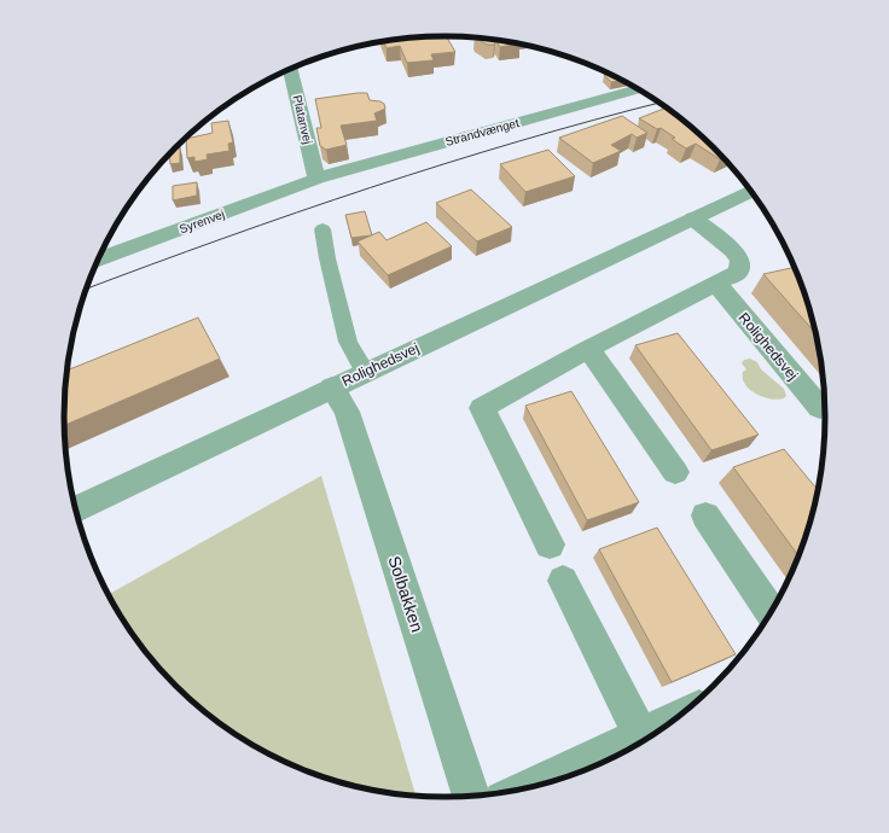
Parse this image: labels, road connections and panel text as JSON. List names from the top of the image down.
{
  "streets": {
    "street": [
      "Platanvej",
      "Strandvænget",
      "Syrenvej",
      "Rolighedsvej",
      "Solbakken"
    ]
  },
  "crossings": [
    ["Platanvej", "Strandvænget"],
    ["Platanvej", "Syrenvej"],
    ["Strandvænget", "Syrenvej"],
    ["Rolighedsvej", "Solbakken"]
  ]
}
